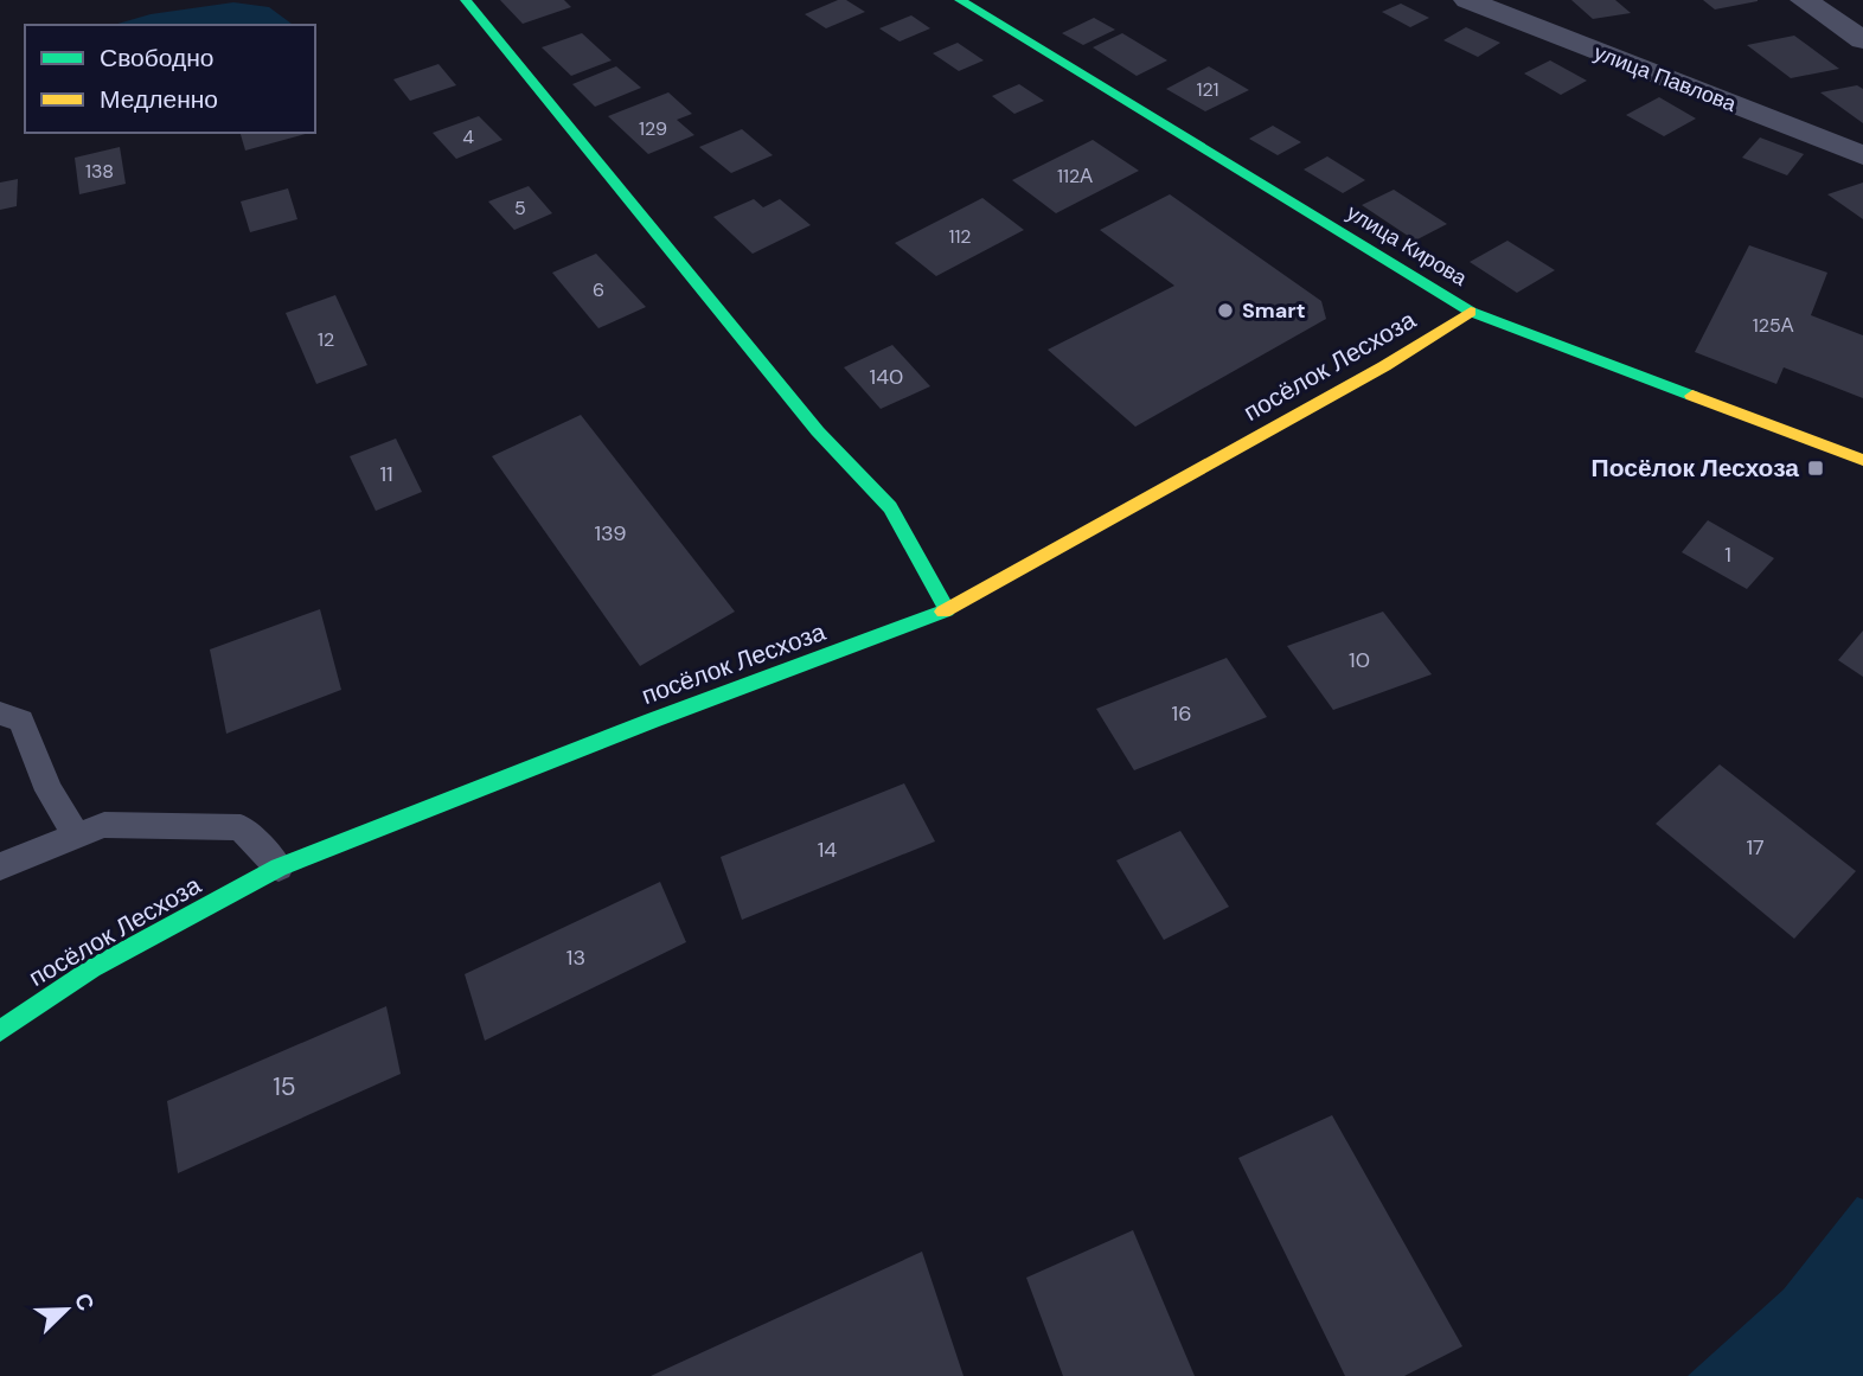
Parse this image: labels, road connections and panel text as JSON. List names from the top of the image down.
{
  "streets": {
    "street": ["улица Павлова", "улица Кирова", "посёлок Лесхоза"]
  },
  "crossings": [
    ["улица Кирова", "посёлок Лесхоза"]
  ],
  "places": {
    "other": ["Smart"],
    "transit": ["Посёлок Лесхоза"]
  },
  "house_numbers": [
    "121",
    "129",
    "4",
    "138",
    "112А",
    "5",
    "112",
    "6",
    "125А",
    "12",
    "140",
    "11",
    "139",
    "1",
    "10",
    "16",
    "17",
    "14",
    "13",
    "15"
  ],
  "legend": ["Свободно", "Медленно"],
  "north": "top right"
}
